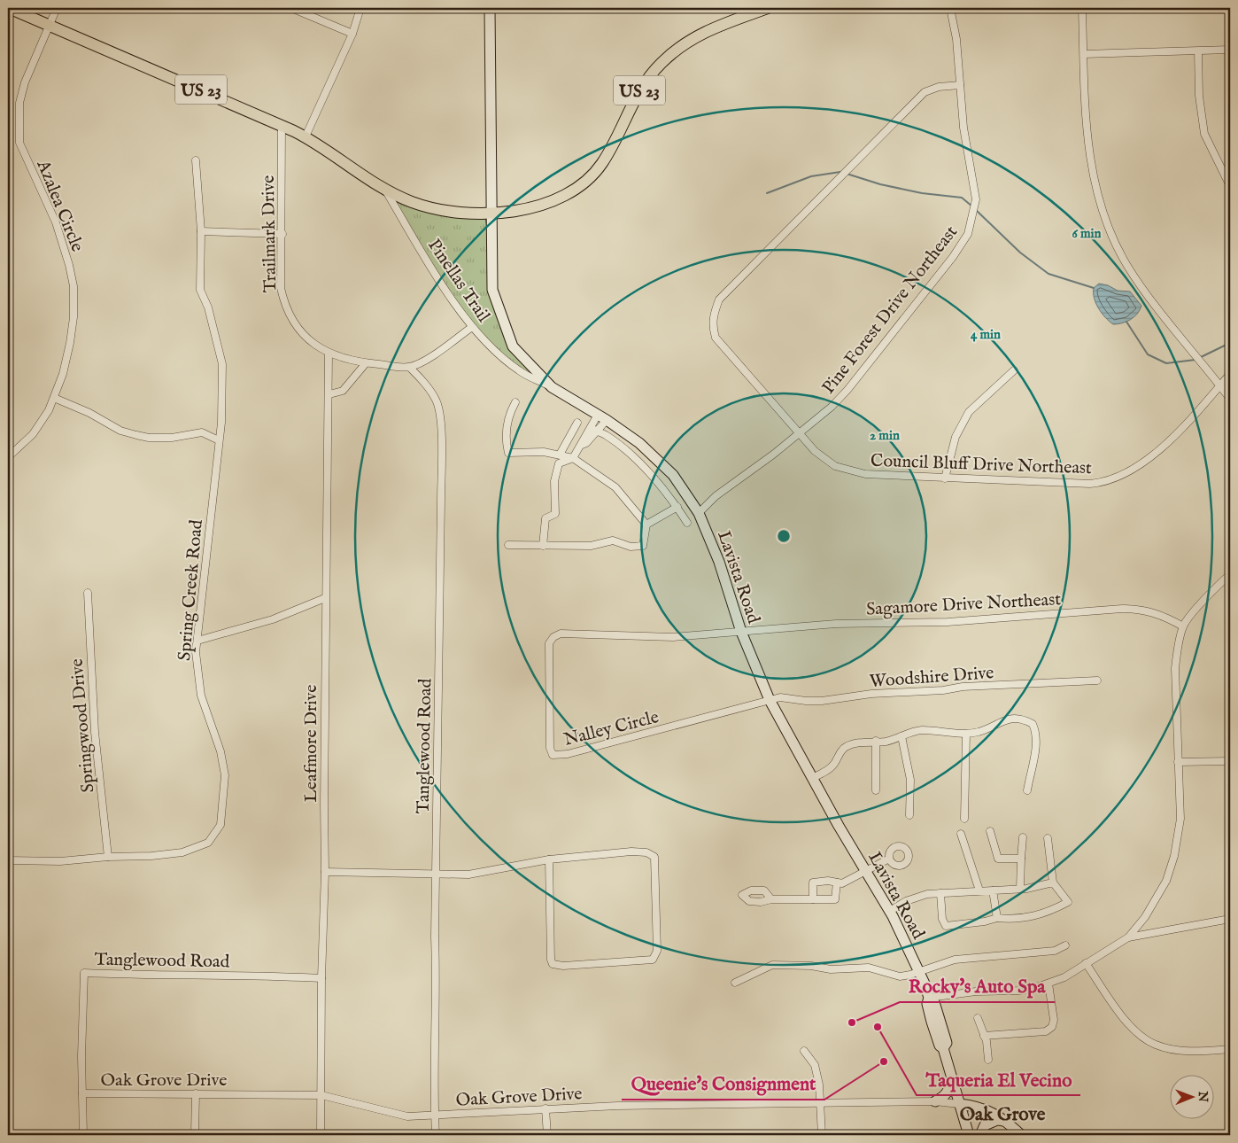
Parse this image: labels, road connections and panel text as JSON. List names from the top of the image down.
{
  "streets": {
    "main road": ["US 23", "Lavista Road"],
    "street": [
      "Azalea Circle",
      "Trailmark Drive",
      "Pinellas Trail",
      "Pine Forest Drive Northeast",
      "Council Bluff Drive Northeast",
      "Spring Creek Road",
      "Sagamore Drive Northeast",
      "Woodshire Drive",
      "Springwood Drive",
      "Nalley Circle",
      "Leafmore Drive",
      "Tanglewood Road",
      "Oak Grove Drive"
    ]
  },
  "crossings": [
    ["US 23", "Azalea Circle"],
    ["US 23", "Trailmark Drive"],
    ["US 23", "Pinellas Trail"],
    ["US 23", "Lavista Road"],
    ["Trailmark Drive", "Leafmore Drive"],
    ["Trailmark Drive", "Tanglewood Road"],
    ["Pinellas Trail", "Lavista Road"],
    ["Pine Forest Drive Northeast", "Council Bluff Drive Northeast"],
    ["Pine Forest Drive Northeast", "Lavista Road"],
    ["Lavista Road", "Sagamore Drive Northeast"],
    ["Lavista Road", "Woodshire Drive"],
    ["Lavista Road", "Nalley Circle"],
    ["Lavista Road", "Oak Grove Drive"],
    ["Spring Creek Road", "Springwood Drive"],
    ["Sagamore Drive Northeast", "Nalley Circle"],
    ["Woodshire Drive", "Nalley Circle"],
    ["Leafmore Drive", "Tanglewood Road"],
    ["Leafmore Drive", "Oak Grove Drive"],
    ["Tanglewood Road", "Oak Grove Drive"]
  ],
  "districts": ["Oak Grove"],
  "places": ["Rocky's Auto Spa", "Taqueria El Vecino", "Queenie's Consignment"],
  "north": "right",
  "rings": ["6 min", "4 min", "2 min"]
}
